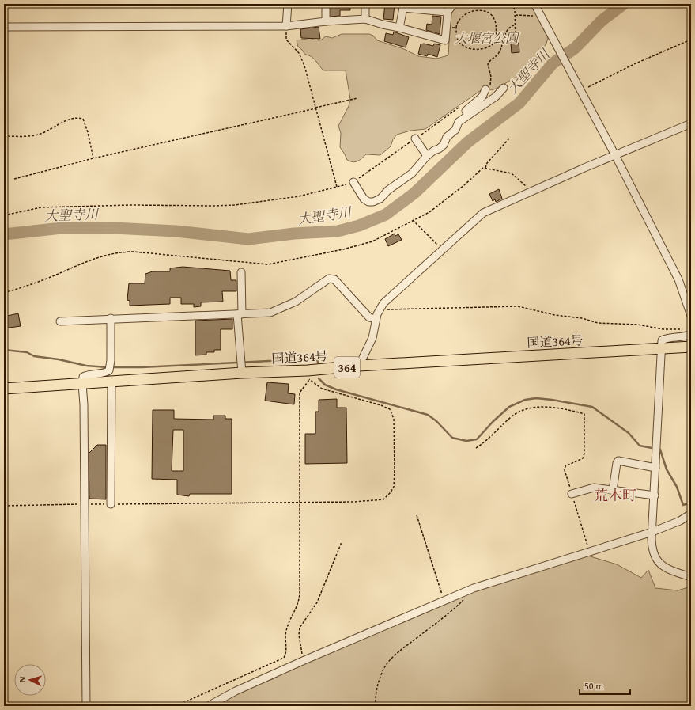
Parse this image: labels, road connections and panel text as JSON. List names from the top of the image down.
{
  "streets": {
    "highway": ["国道364号", "364"]
  },
  "districts": ["荒木町"],
  "water": ["大聖寺川"],
  "parks": ["大堰宮公園"],
  "scale_bar": "50 m",
  "north": "left"
}
